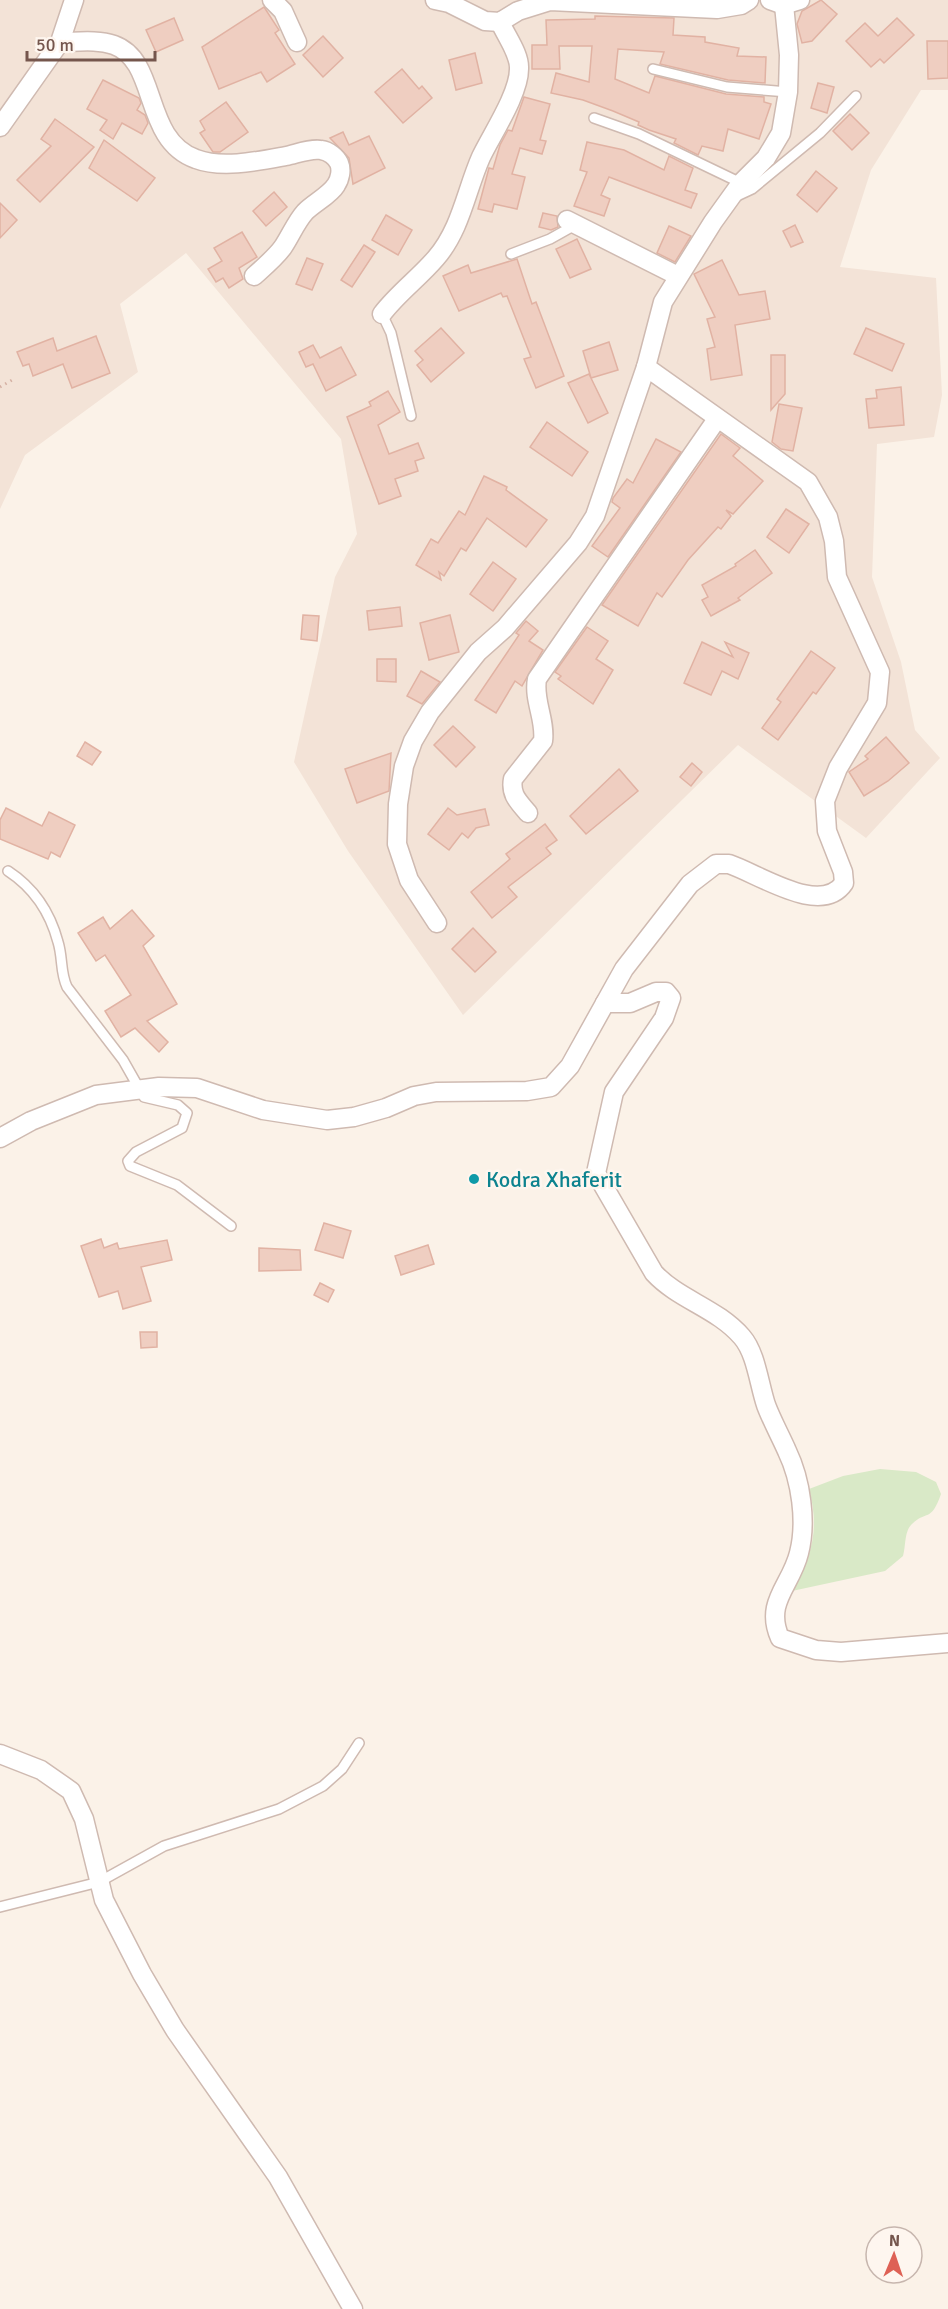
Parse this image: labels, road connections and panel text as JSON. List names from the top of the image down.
{
  "places": ["Kodra Xhaferit"],
  "scale_bar": "50 m",
  "north": "top"
}
